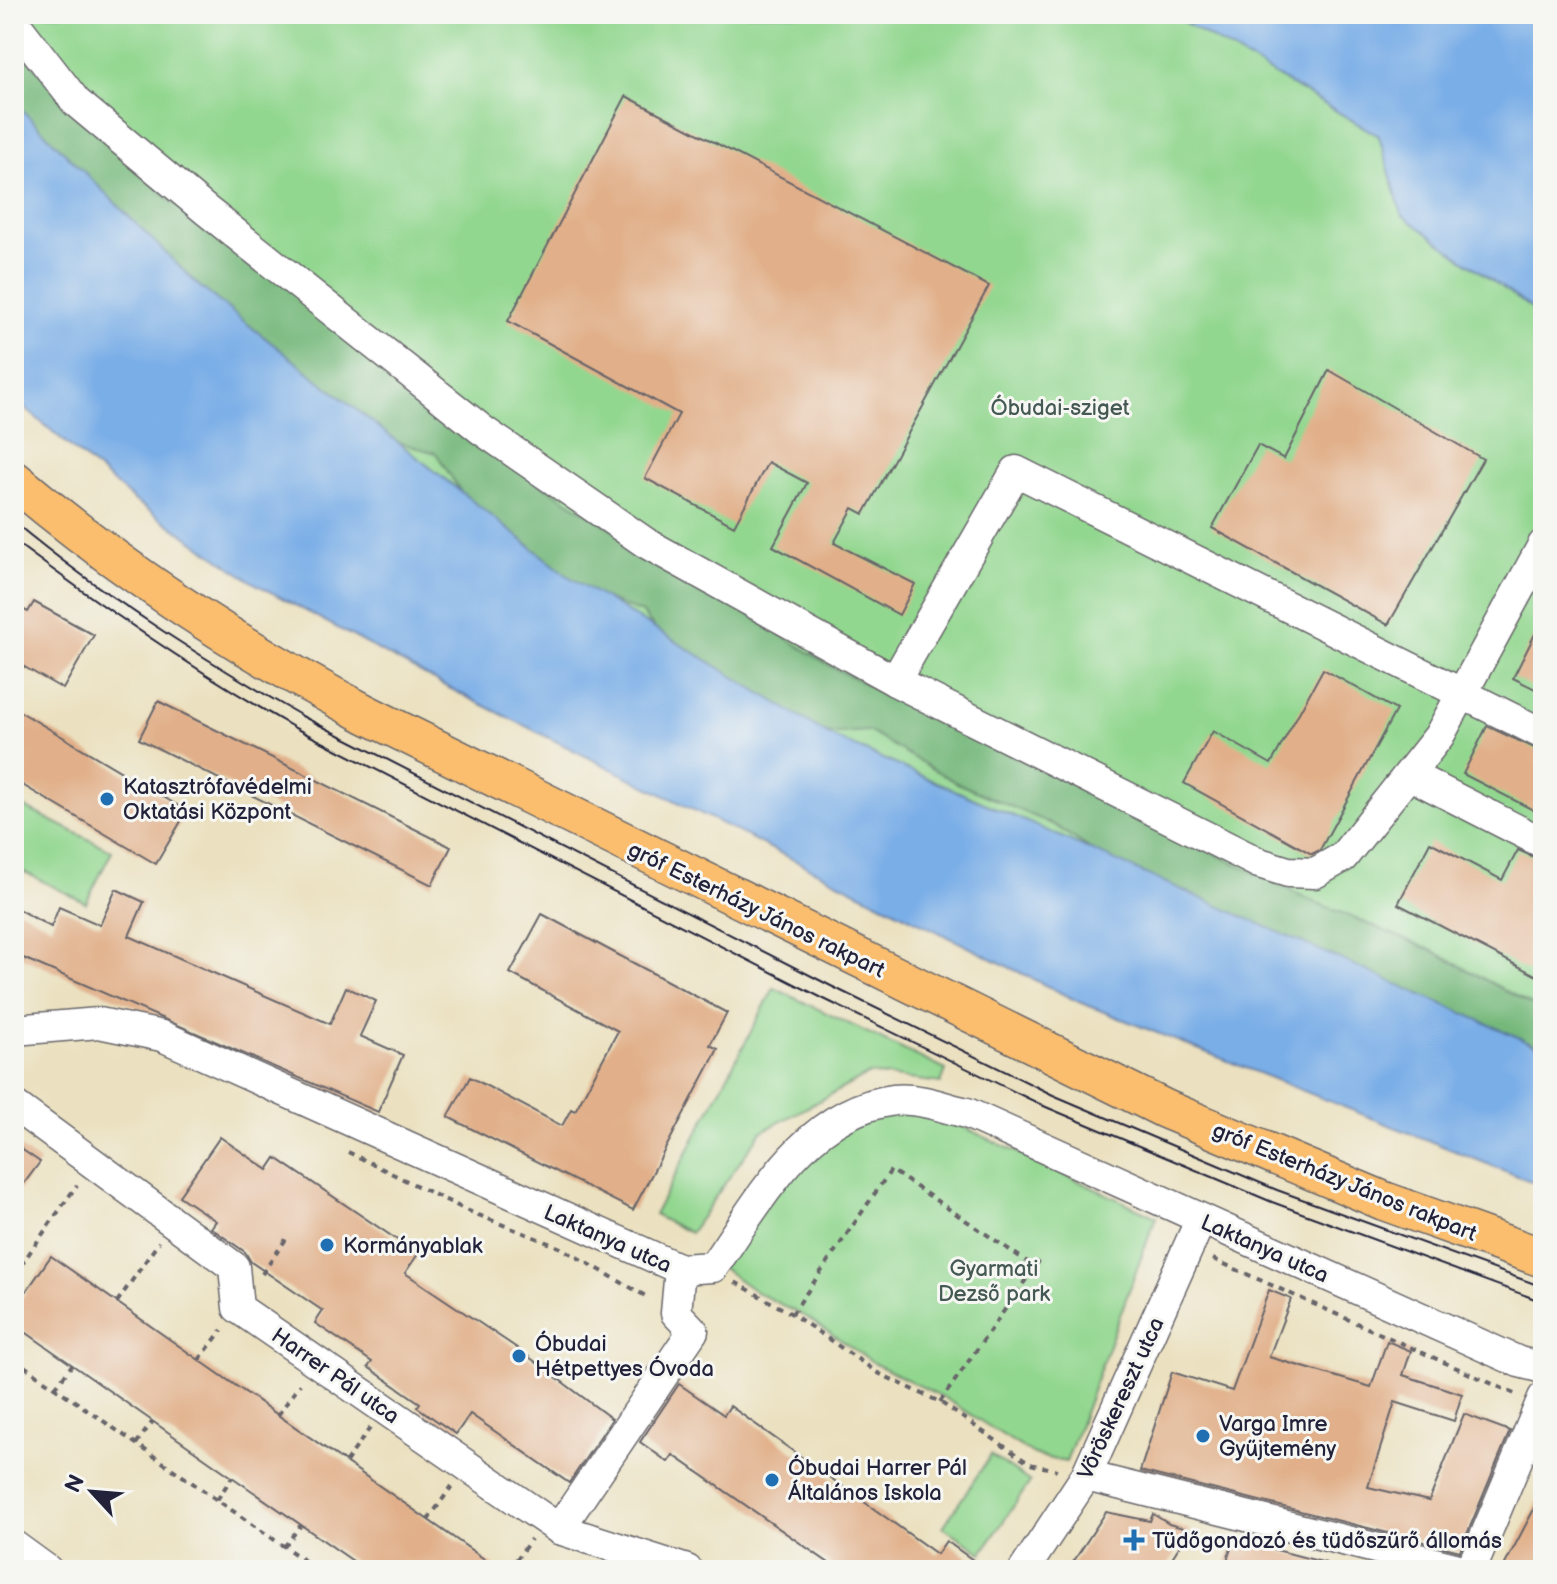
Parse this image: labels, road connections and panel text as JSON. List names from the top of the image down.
{
  "streets": {
    "main road": ["gróf Esterházy János rakpart"],
    "street": ["Laktanya utca", "Harrer Pál utca", "Vöröskereszt utca"]
  },
  "crossings": [
    ["Laktanya utca", "Vöröskereszt utca"]
  ],
  "parks": ["Óbudai-sziget", "Gyarmati Dezső park"],
  "places": {
    "other": [
      "Katasztrófavédelmi Oktatási Központ",
      "Kormányablak",
      "Óbudai Hétpettyes Óvoda",
      "Varga Imre Gyűjtemény",
      "Óbudai Harrer Pál Általános Iskola"
    ],
    "health": ["Tüdőgondozó és tüdőszűrő állomás"]
  },
  "north": "top left"
}
